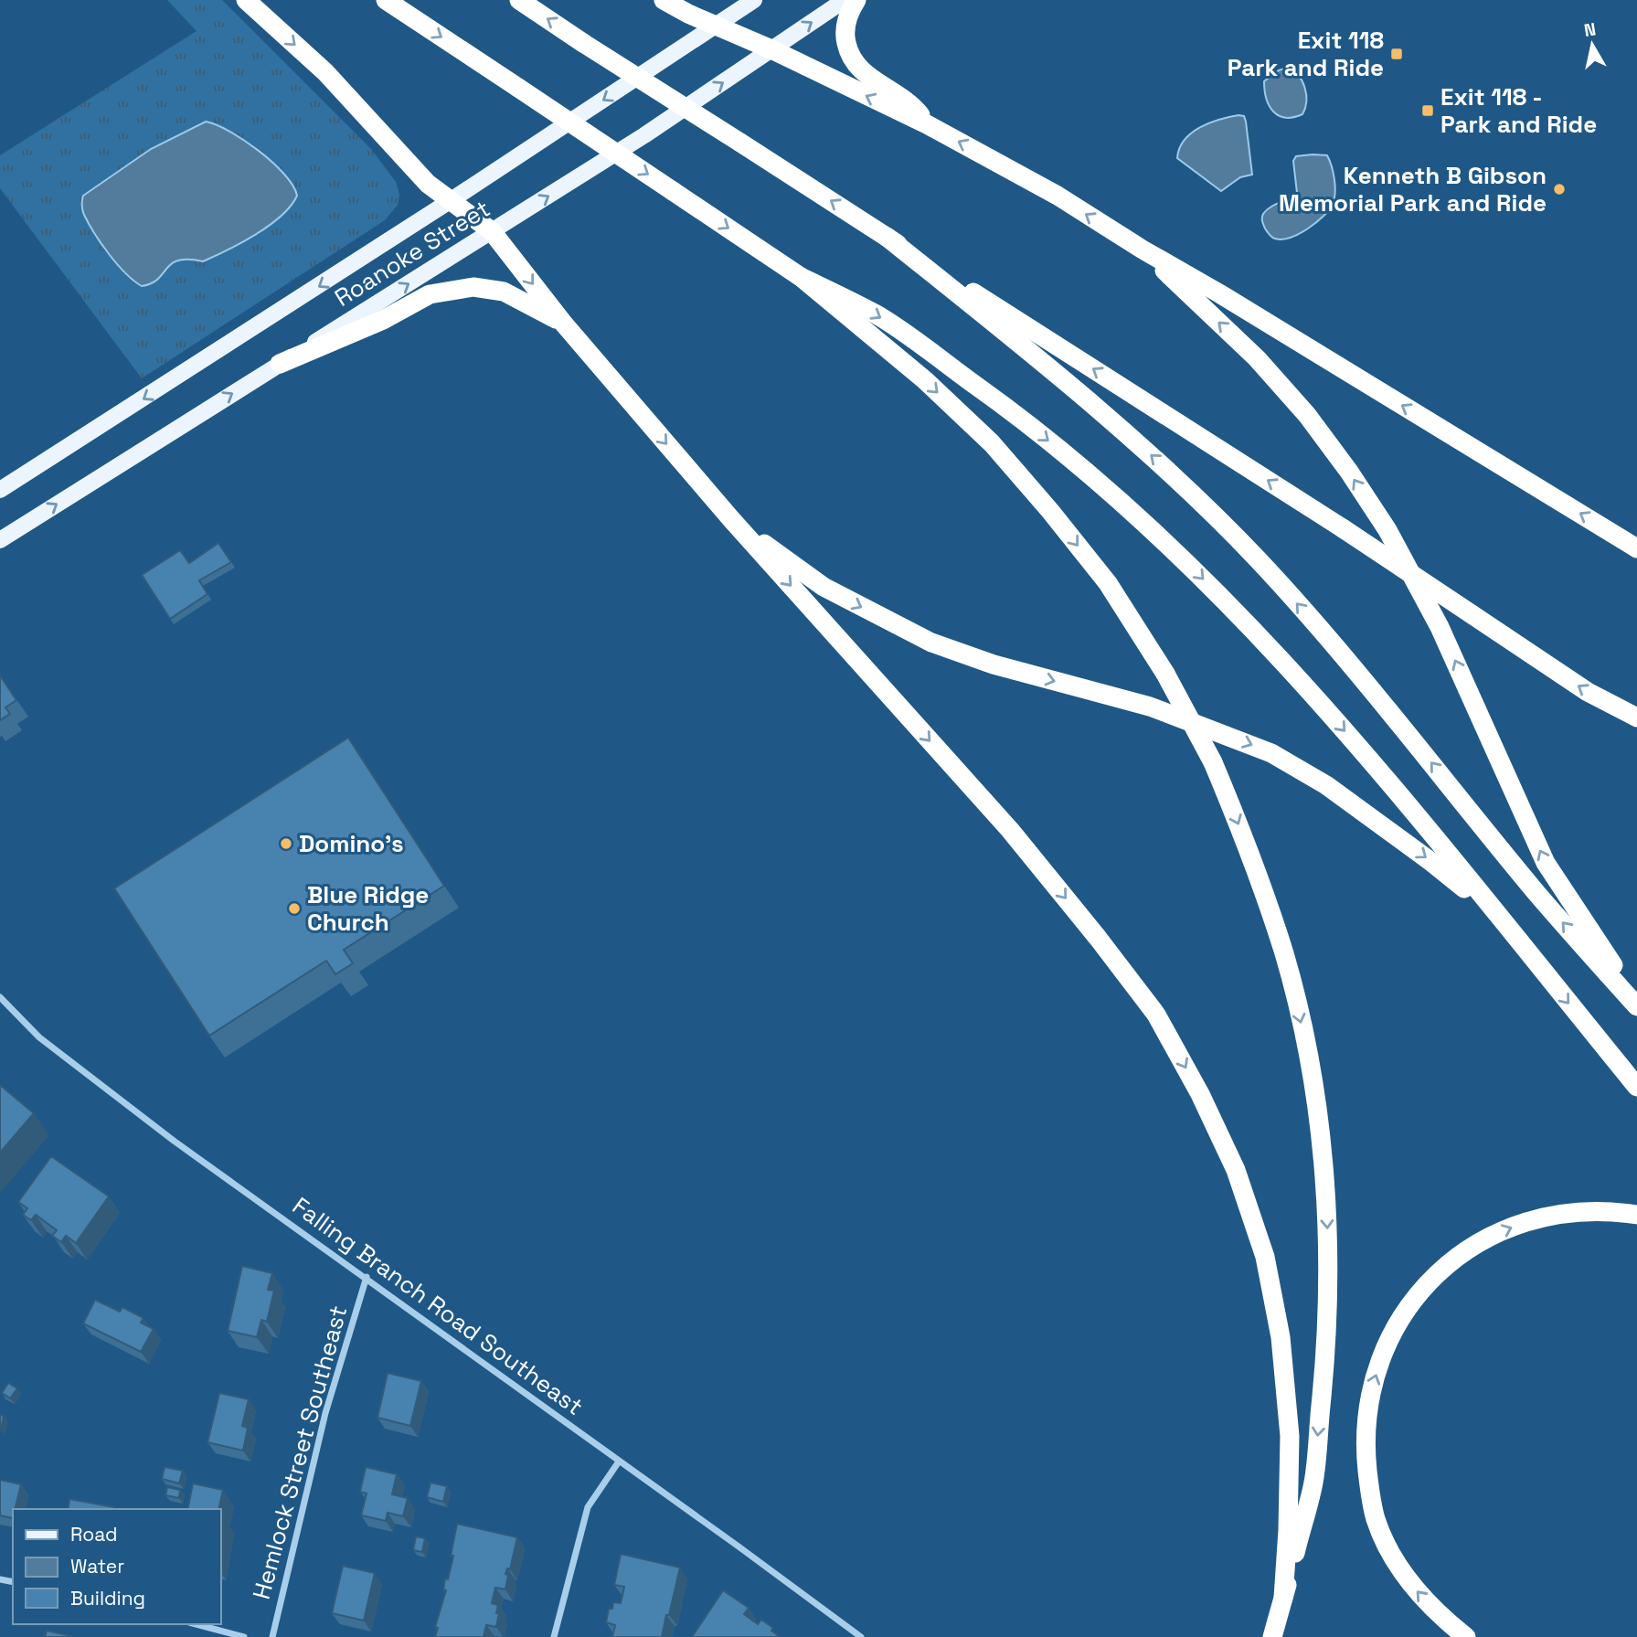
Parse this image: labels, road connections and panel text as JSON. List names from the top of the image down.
{
  "streets": {
    "main road": ["Roanoke Street"],
    "street": ["Falling Branch Road Southeast", "Hemlock Street Southeast"]
  },
  "crossings": [
    ["Falling Branch Road Southeast", "Hemlock Street Southeast"]
  ],
  "places": {
    "transit": ["Exit 118 Park and Ride", "Exit 118 - Park and Ride"],
    "other": ["Kenneth B Gibson Memorial Park and Ride", "Domino's", "Blue Ridge Church"]
  },
  "legend": ["Road", "Water", "Building"],
  "north": "top"
}
